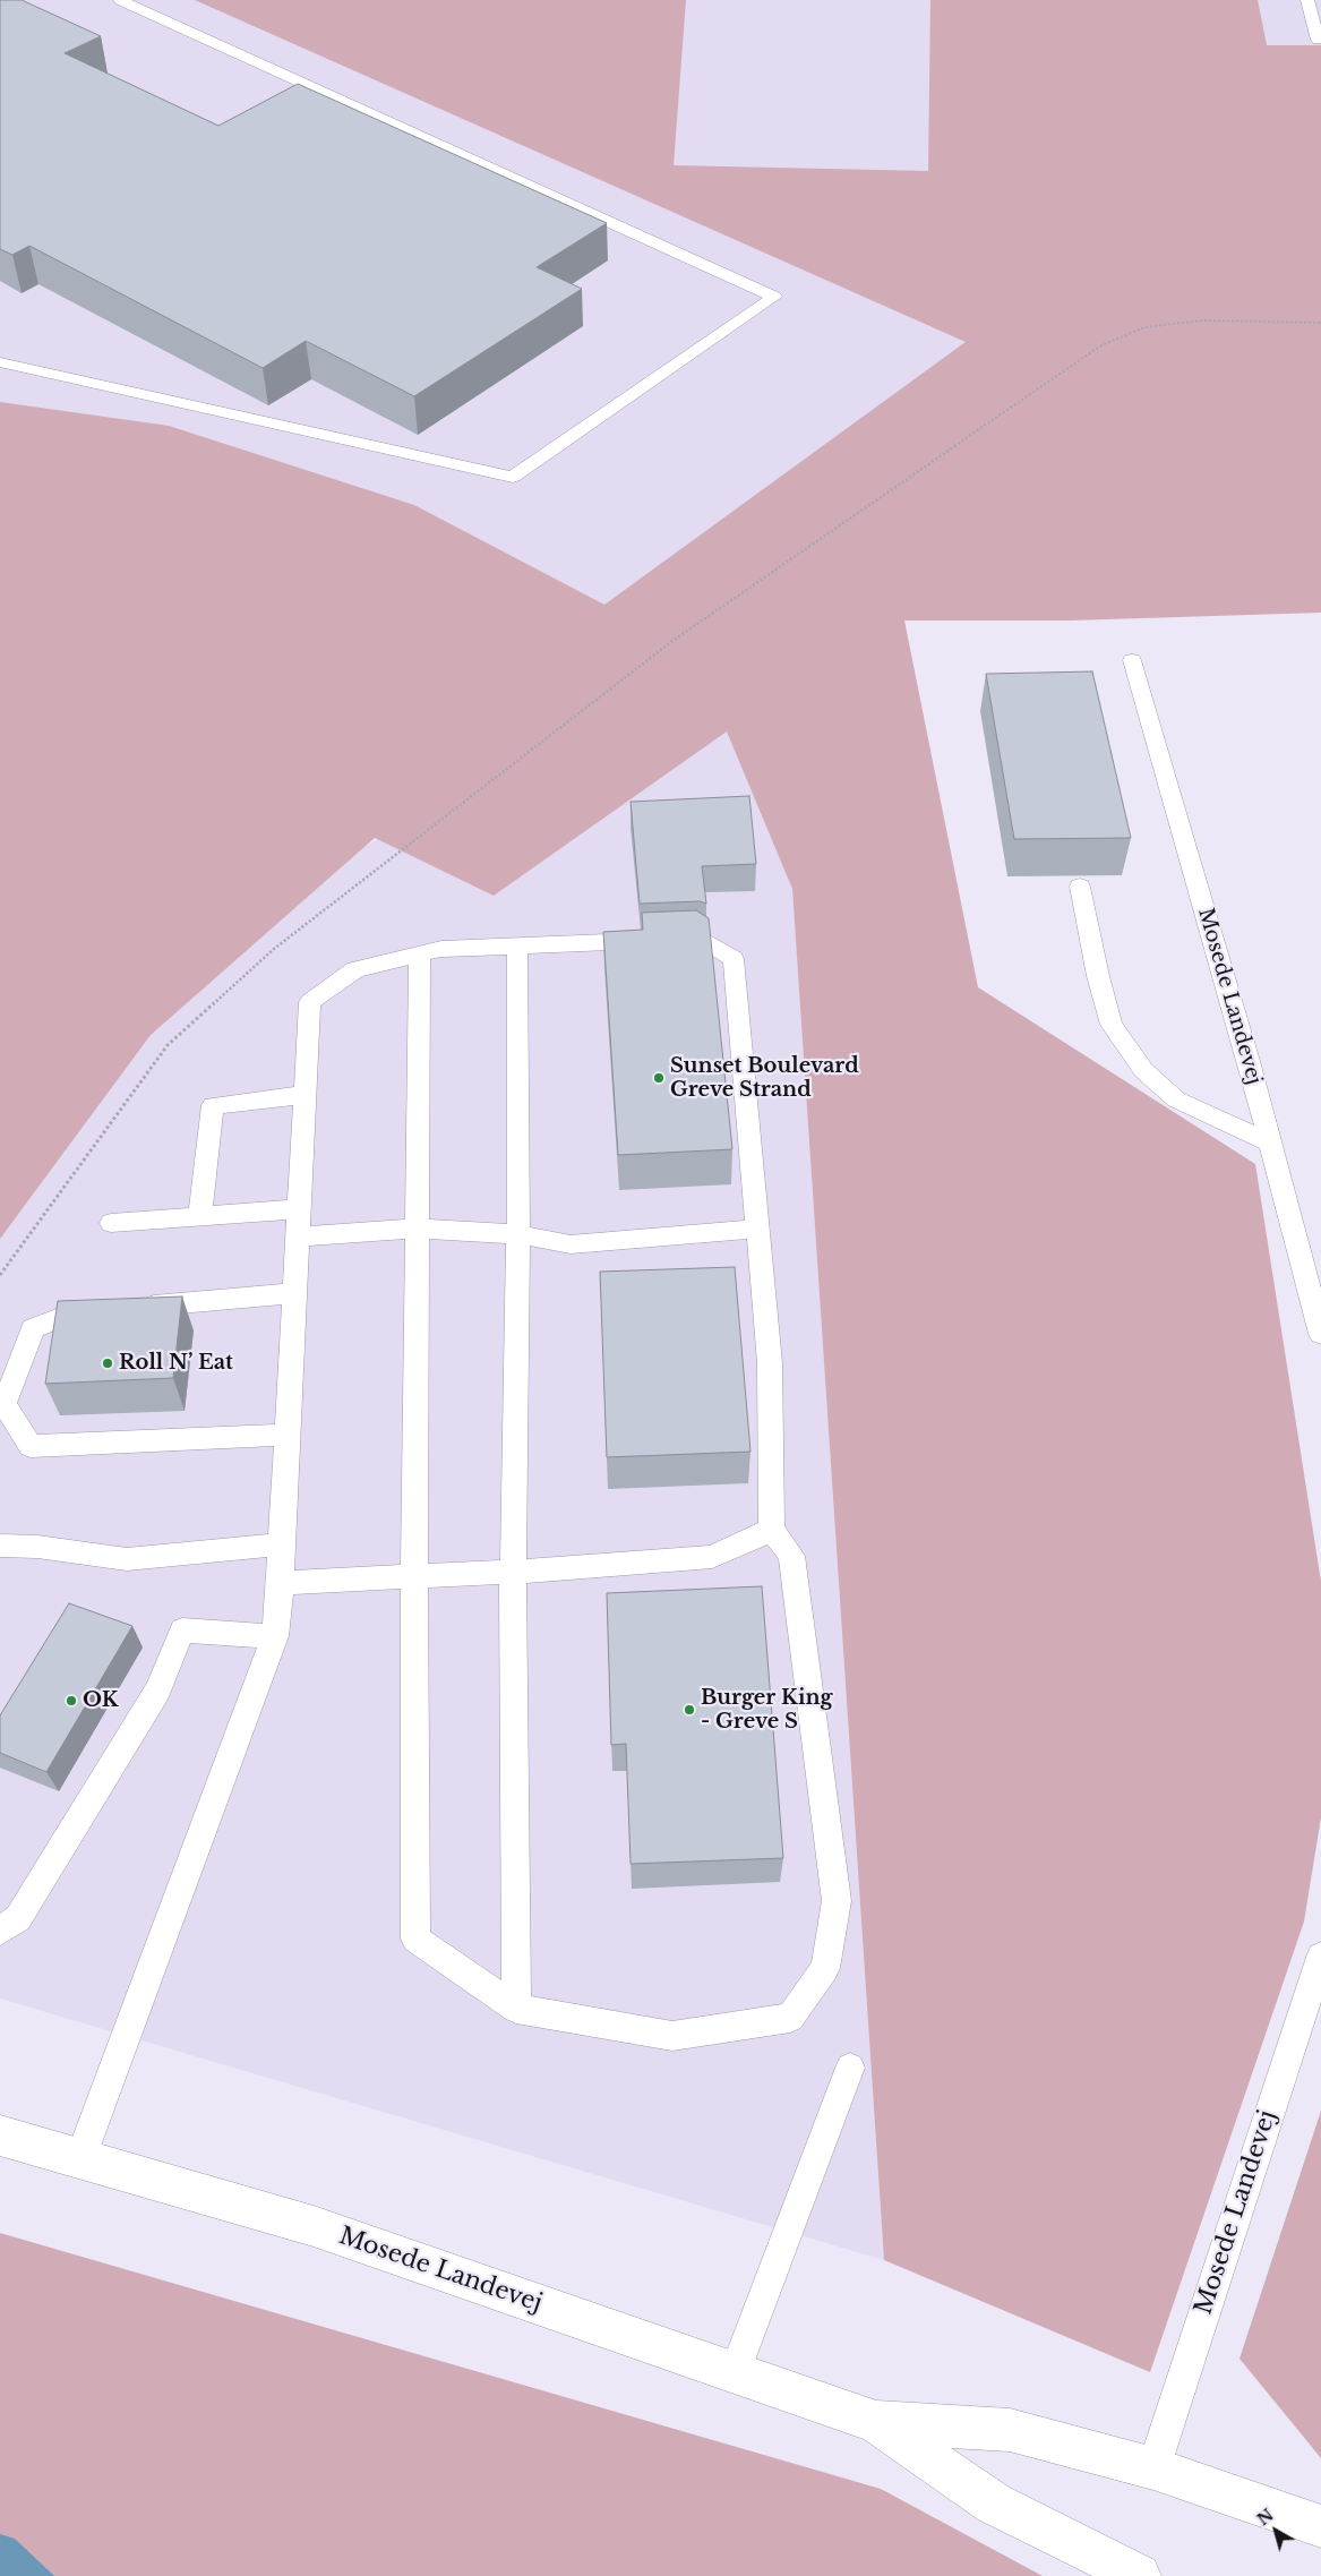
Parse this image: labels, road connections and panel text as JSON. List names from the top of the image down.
{
  "streets": {
    "main road": ["Mosede Landevej"]
  },
  "places": [
    "Sunset Boulevard Greve Strand",
    "Roll N’ Eat",
    "OK",
    "Burger King - Greve S"
  ],
  "north": "top left"
}
